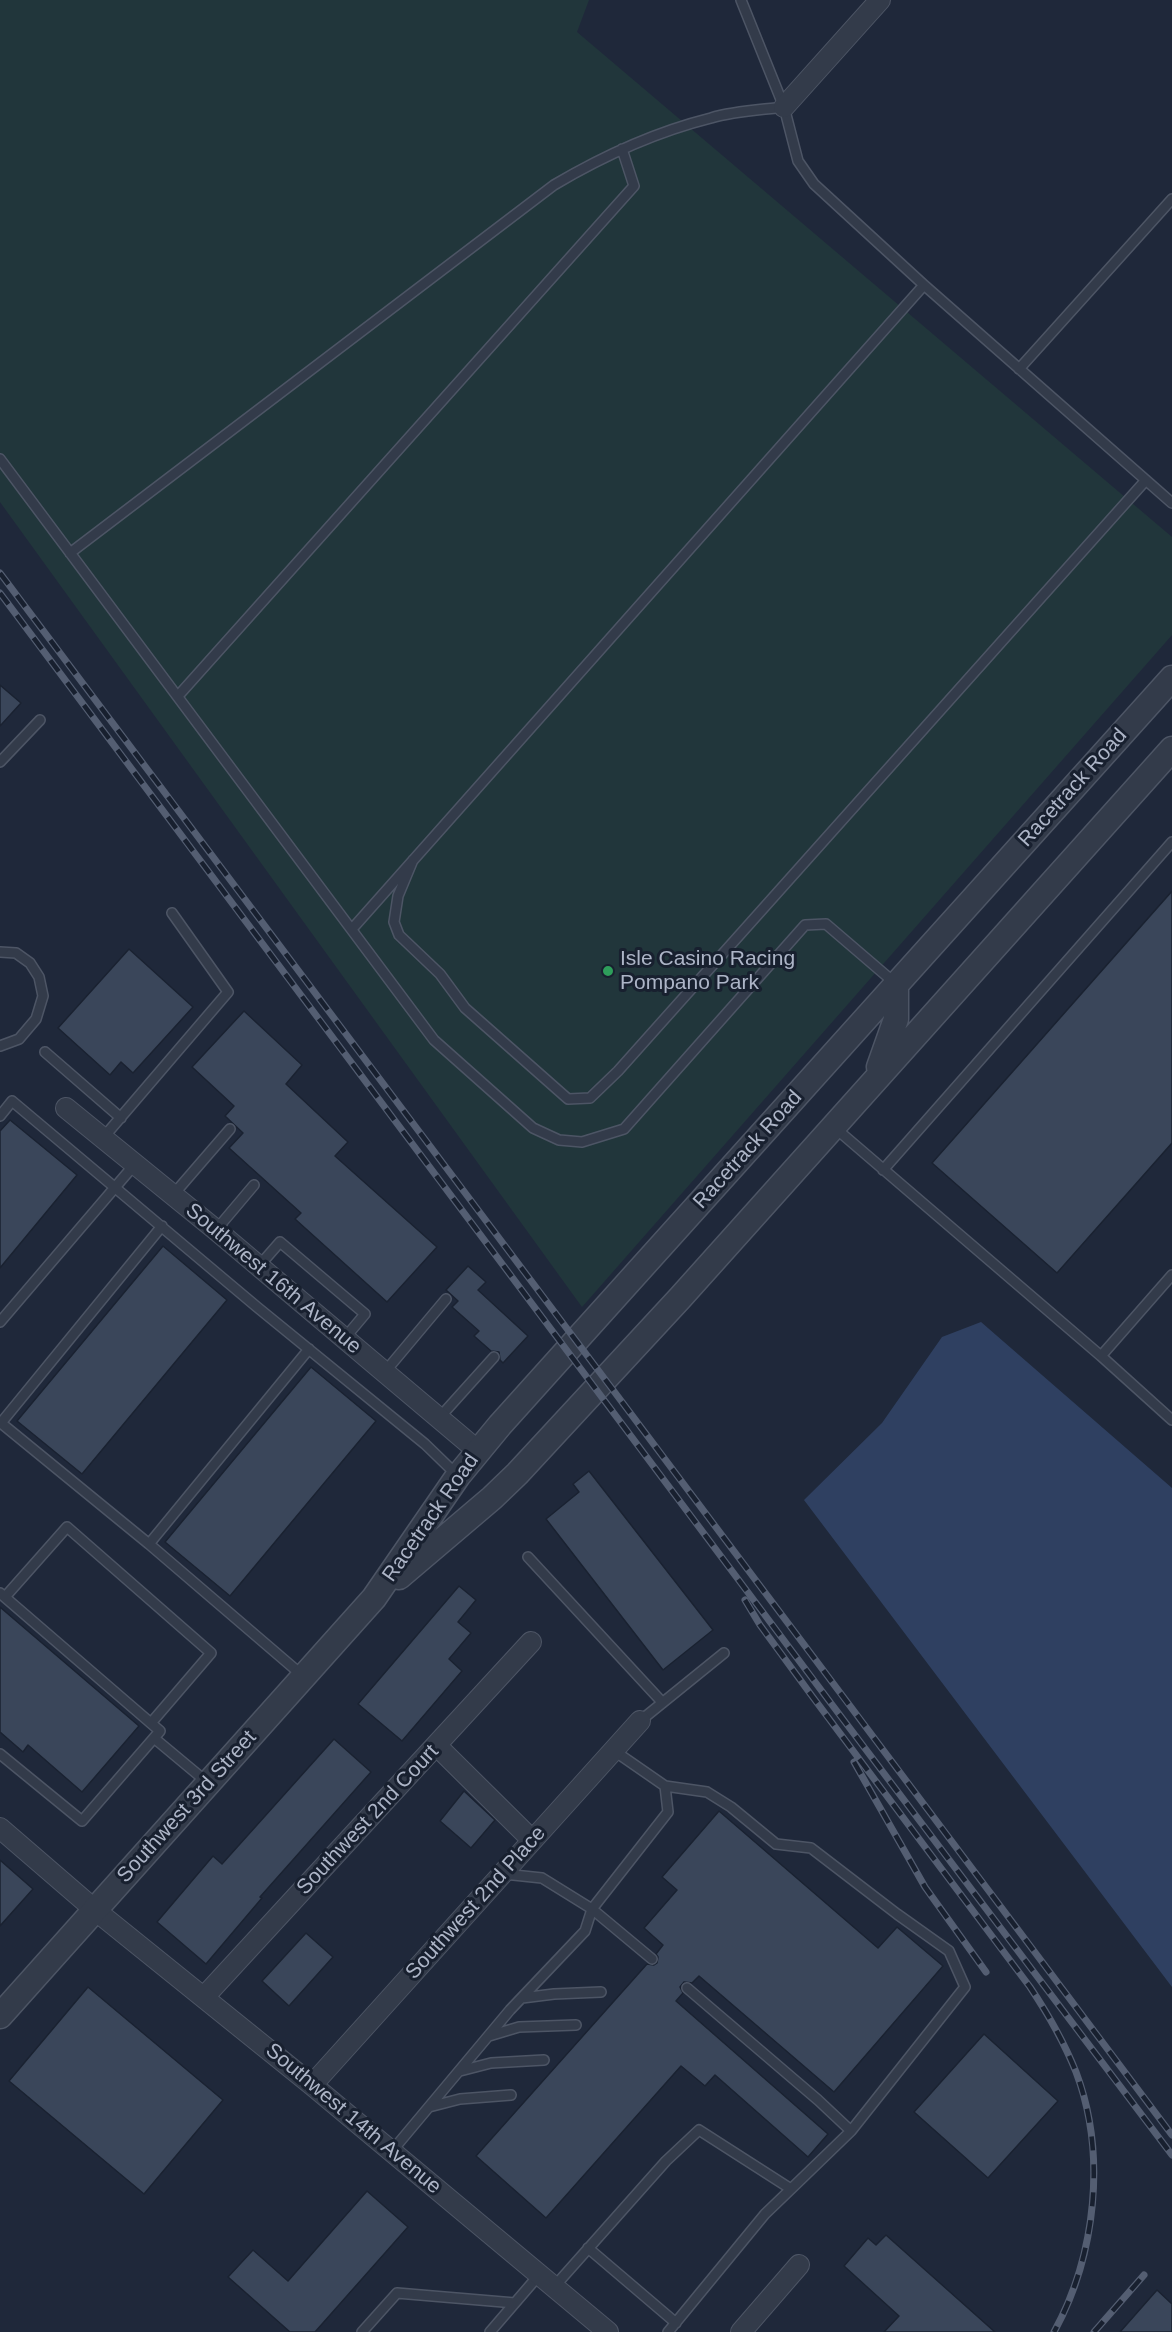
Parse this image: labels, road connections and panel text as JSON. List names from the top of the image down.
{
  "streets": {
    "street": [
      "Racetrack Road",
      "Southwest 16th Avenue",
      "Southwest 3rd Street",
      "Southwest 2nd Court",
      "Southwest 2nd Place",
      "Southwest 14th Avenue"
    ]
  },
  "crossings": [
    ["Racetrack Road", "Southwest 16th Avenue"],
    ["Racetrack Road", "Southwest 3rd Street"],
    ["Southwest 3rd Street", "Southwest 14th Avenue"],
    ["Southwest 2nd Court", "Southwest 14th Avenue"],
    ["Southwest 2nd Place", "Southwest 14th Avenue"]
  ],
  "places": ["Isle Casino Racing Pompano Park"]
}
